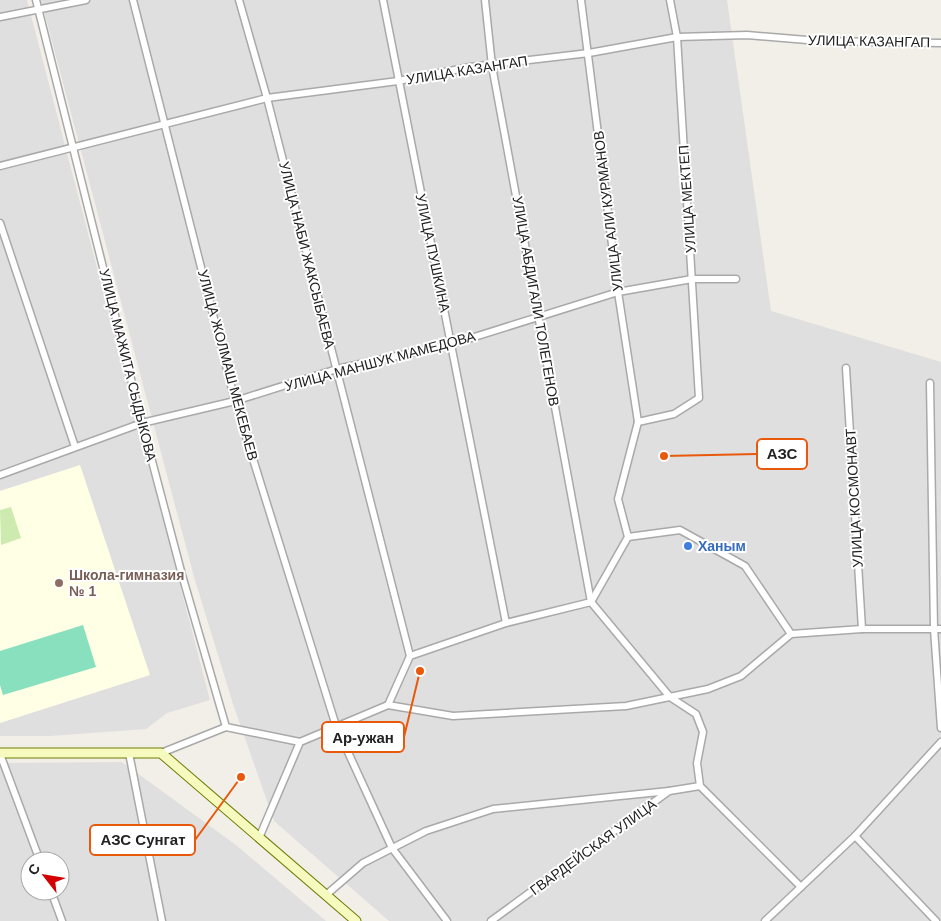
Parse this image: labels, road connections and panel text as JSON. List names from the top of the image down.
{
  "streets": {
    "street": [
      "УЛИЦА КАЗАНГАП",
      "УЛИЦА МЕКТЕП",
      "УЛИЦА АЛИ КУРМАНОВ",
      "УЛИЦА ПУШКИНА",
      "УЛИЦА НАБИ ЖАКСЫБАЕВА",
      "УЛИЦА АБДИГАЛИ ТОЛЕГЕНОВ",
      "УЛИЦА МАНШУК МАМЕДОВА",
      "УЛИЦА МАЖИТА СЫДЫКОВА",
      "УЛИЦА ЖОЛМАШ МЕКЕБАЕВ",
      "УЛИЦА КОСМОНАВТ",
      "ГВАРДЕЙСКАЯ УЛИЦА"
    ]
  },
  "crossings": [
    ["УЛИЦА КАЗАНГАП", "УЛИЦА МЕКТЕП"],
    ["УЛИЦА КАЗАНГАП", "УЛИЦА АЛИ КУРМАНОВ"],
    ["УЛИЦА КАЗАНГАП", "УЛИЦА ПУШКИНА"],
    ["УЛИЦА КАЗАНГАП", "УЛИЦА НАБИ ЖАКСЫБАЕВА"],
    ["УЛИЦА КАЗАНГАП", "УЛИЦА АБДИГАЛИ ТОЛЕГЕНОВ"],
    ["УЛИЦА КАЗАНГАП", "УЛИЦА МАЖИТА СЫДЫКОВА"],
    ["УЛИЦА КАЗАНГАП", "УЛИЦА ЖОЛМАШ МЕКЕБАЕВ"],
    ["УЛИЦА МЕКТЕП", "УЛИЦА АЛИ КУРМАНОВ"],
    ["УЛИЦА МЕКТЕП", "УЛИЦА МАНШУК МАМЕДОВА"],
    ["УЛИЦА АЛИ КУРМАНОВ", "УЛИЦА МАНШУК МАМЕДОВА"],
    ["УЛИЦА ПУШКИНА", "УЛИЦА МАНШУК МАМЕДОВА"],
    ["УЛИЦА НАБИ ЖАКСЫБАЕВА", "УЛИЦА МАНШУК МАМЕДОВА"],
    ["УЛИЦА АБДИГАЛИ ТОЛЕГЕНОВ", "УЛИЦА МАНШУК МАМЕДОВА"],
    ["УЛИЦА МАНШУК МАМЕДОВА", "УЛИЦА МАЖИТА СЫДЫКОВА"],
    ["УЛИЦА МАНШУК МАМЕДОВА", "УЛИЦА ЖОЛМАШ МЕКЕБАЕВ"]
  ],
  "places": [
    "АЗС",
    "Ханым",
    "Школа-гимназия № 1",
    "Ар-ужан",
    "АЗС Сунгат"
  ],
  "north": "top left"
}
